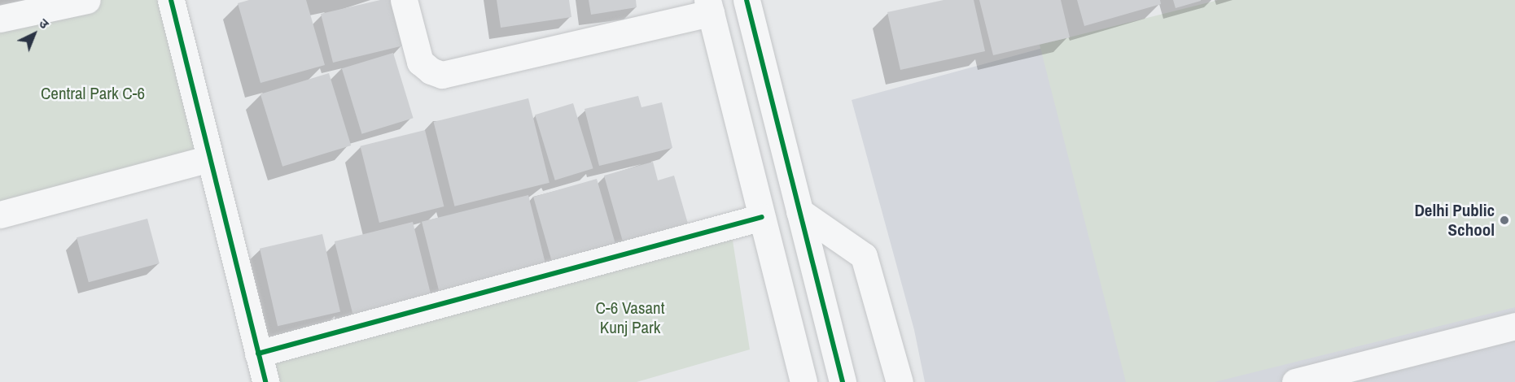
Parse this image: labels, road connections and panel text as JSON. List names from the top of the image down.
{
  "parks": ["Central Park C-6", "C-6 Vasant Kunj Park"],
  "places": ["Delhi Public School"],
  "north": "top right"
}
